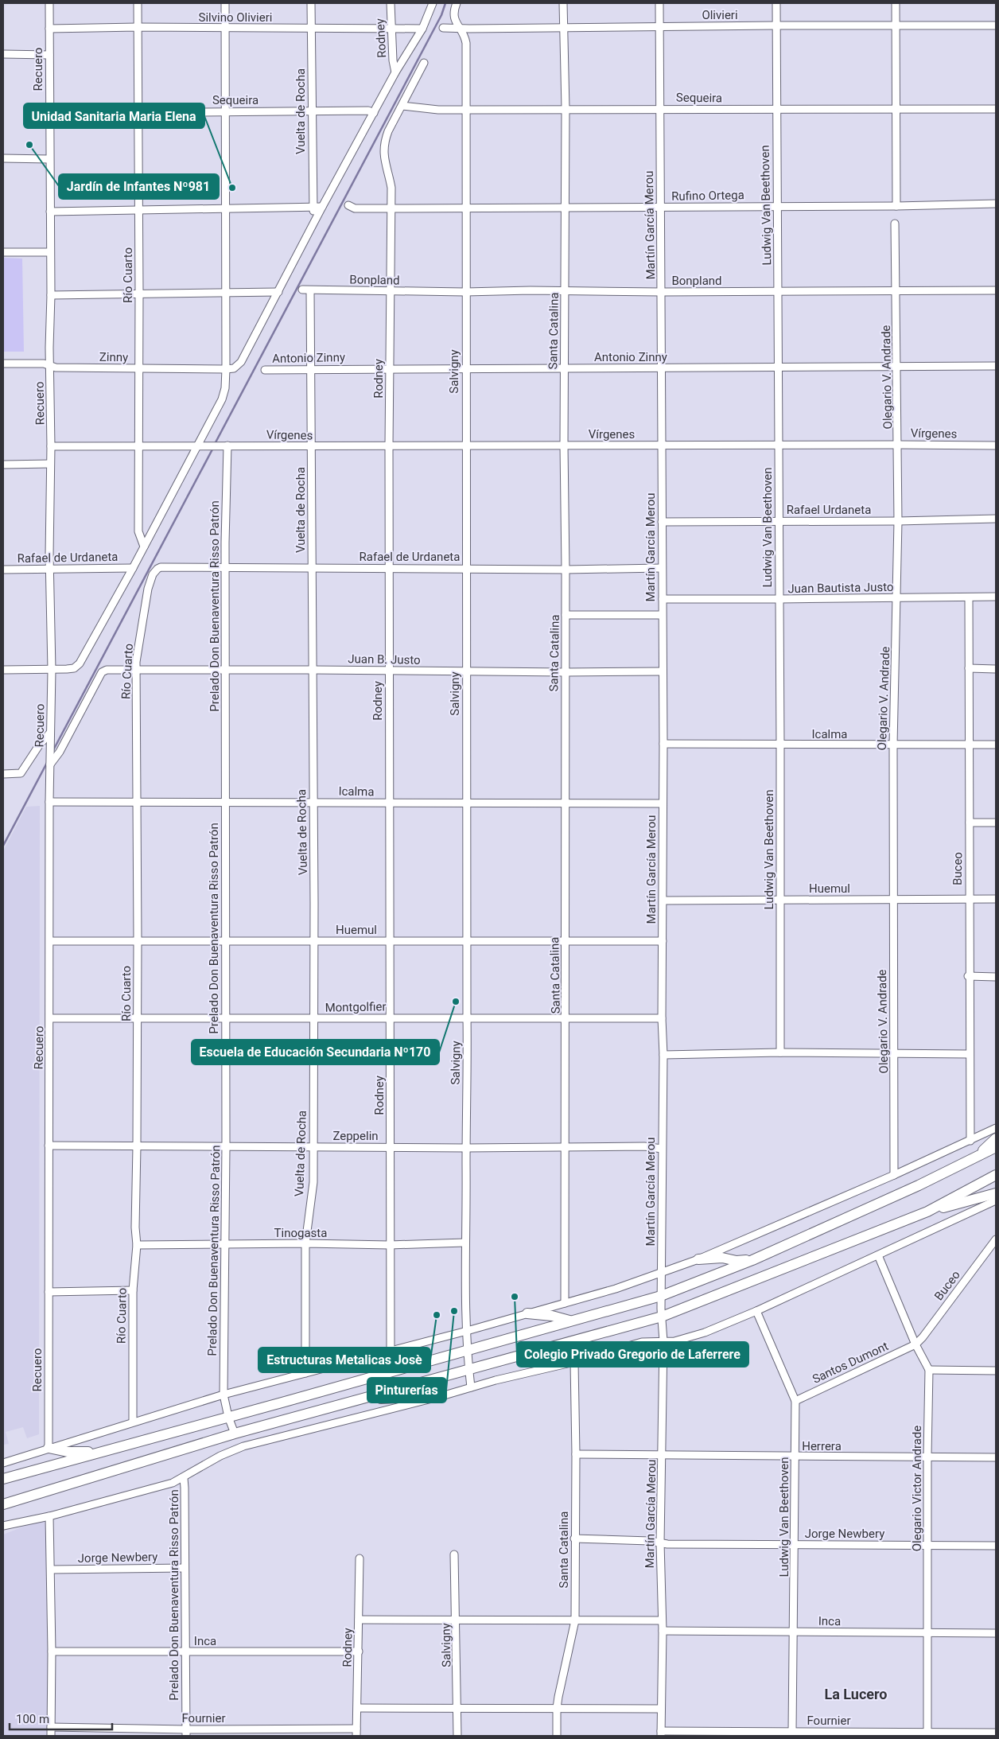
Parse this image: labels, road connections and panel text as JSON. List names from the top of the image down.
{
  "streets": {
    "street": [
      "Olivieri",
      "Silvino Olivieri",
      "Rodney",
      "Recuero",
      "Sequeira",
      "Vuelta de Rocha",
      "Rufino Ortega",
      "Ludwig Van Beethoven",
      "Martín García Merou",
      "Río Cuarto",
      "Bonpland",
      "Santa Catalina",
      "Zinny",
      "Antonio Zinny",
      "Salvigny",
      "Olegario V. Andrade",
      "Vírgenes",
      "Rafael Urdaneta",
      "Rafael de Urdaneta",
      "Juan Bautista Justo",
      "Prelado Don Buenaventura Risso Patrón",
      "Juan B. Justo",
      "Icalma",
      "Buceo",
      "Huemul",
      "Montgolfier",
      "Zeppelin",
      "Tinogasta",
      "Santos Dumont",
      "Herrera",
      "Olegario Victor Andrade",
      "Jorge Newbery",
      "Inca",
      "Fournier"
    ]
  },
  "crossings": [
    ["Olivieri", "Ludwig Van Beethoven"],
    ["Olivieri", "Martín García Merou"],
    ["Olivieri", "Santa Catalina"],
    ["Olivieri", "Salvigny"],
    ["Silvino Olivieri", "Rodney"],
    ["Silvino Olivieri", "Recuero"],
    ["Silvino Olivieri", "Vuelta de Rocha"],
    ["Silvino Olivieri", "Río Cuarto"],
    ["Rodney", "Sequeira"],
    ["Rodney", "Rufino Ortega"],
    ["Rodney", "Bonpland"],
    ["Rodney", "Antonio Zinny"],
    ["Rodney", "Vírgenes"],
    ["Rodney", "Rafael de Urdaneta"],
    ["Rodney", "Juan B. Justo"],
    ["Rodney", "Icalma"],
    ["Rodney", "Huemul"],
    ["Rodney", "Montgolfier"],
    ["Rodney", "Zeppelin"],
    ["Rodney", "Tinogasta"],
    ["Rodney", "Inca"],
    ["Rodney", "Fournier"],
    ["Recuero", "Sequeira"],
    ["Recuero", "Zinny"],
    ["Recuero", "Rafael de Urdaneta"],
    ["Recuero", "Juan B. Justo"],
    ["Recuero", "Icalma"],
    ["Recuero", "Huemul"],
    ["Recuero", "Montgolfier"],
    ["Recuero", "Zeppelin"],
    ["Sequeira", "Vuelta de Rocha"],
    ["Sequeira", "Ludwig Van Beethoven"],
    ["Sequeira", "Martín García Merou"],
    ["Sequeira", "Río Cuarto"],
    ["Sequeira", "Santa Catalina"],
    ["Sequeira", "Salvigny"],
    ["Vuelta de Rocha", "Bonpland"],
    ["Vuelta de Rocha", "Antonio Zinny"],
    ["Vuelta de Rocha", "Vírgenes"],
    ["Vuelta de Rocha", "Rafael de Urdaneta"],
    ["Vuelta de Rocha", "Juan B. Justo"],
    ["Vuelta de Rocha", "Icalma"],
    ["Vuelta de Rocha", "Huemul"],
    ["Vuelta de Rocha", "Montgolfier"],
    ["Vuelta de Rocha", "Zeppelin"],
    ["Vuelta de Rocha", "Tinogasta"],
    ["Rufino Ortega", "Ludwig Van Beethoven"],
    ["Rufino Ortega", "Martín García Merou"],
    ["Rufino Ortega", "Santa Catalina"],
    ["Rufino Ortega", "Salvigny"],
    ["Ludwig Van Beethoven", "Bonpland"],
    ["Ludwig Van Beethoven", "Antonio Zinny"],
    ["Ludwig Van Beethoven", "Vírgenes"],
    ["Ludwig Van Beethoven", "Rafael Urdaneta"],
    ["Ludwig Van Beethoven", "Juan Bautista Justo"],
    ["Ludwig Van Beethoven", "Icalma"],
    ["Ludwig Van Beethoven", "Huemul"],
    ["Ludwig Van Beethoven", "Santos Dumont"],
    ["Ludwig Van Beethoven", "Herrera"],
    ["Ludwig Van Beethoven", "Jorge Newbery"],
    ["Ludwig Van Beethoven", "Inca"],
    ["Ludwig Van Beethoven", "Fournier"],
    ["Martín García Merou", "Bonpland"],
    ["Martín García Merou", "Antonio Zinny"],
    ["Martín García Merou", "Vírgenes"],
    ["Martín García Merou", "Rafael Urdaneta"],
    ["Martín García Merou", "Rafael de Urdaneta"],
    ["Martín García Merou", "Juan Bautista Justo"],
    ["Martín García Merou", "Juan B. Justo"],
    ["Martín García Merou", "Icalma"],
    ["Martín García Merou", "Huemul"],
    ["Martín García Merou", "Montgolfier"],
    ["Martín García Merou", "Zeppelin"],
    ["Martín García Merou", "Herrera"],
    ["Martín García Merou", "Jorge Newbery"],
    ["Martín García Merou", "Inca"],
    ["Martín García Merou", "Fournier"],
    ["Río Cuarto", "Zinny"],
    ["Río Cuarto", "Rafael de Urdaneta"],
    ["Río Cuarto", "Juan B. Justo"],
    ["Río Cuarto", "Icalma"],
    ["Río Cuarto", "Huemul"],
    ["Río Cuarto", "Montgolfier"],
    ["Río Cuarto", "Zeppelin"],
    ["Río Cuarto", "Tinogasta"],
    ["Bonpland", "Santa Catalina"],
    ["Bonpland", "Salvigny"],
    ["Bonpland", "Olegario V. Andrade"],
    ["Santa Catalina", "Antonio Zinny"],
    ["Santa Catalina", "Vírgenes"],
    ["Santa Catalina", "Rafael de Urdaneta"],
    ["Santa Catalina", "Juan B. Justo"],
    ["Santa Catalina", "Icalma"],
    ["Santa Catalina", "Huemul"],
    ["Santa Catalina", "Montgolfier"],
    ["Santa Catalina", "Zeppelin"],
    ["Santa Catalina", "Herrera"],
    ["Santa Catalina", "Jorge Newbery"],
    ["Antonio Zinny", "Salvigny"],
    ["Antonio Zinny", "Olegario V. Andrade"],
    ["Salvigny", "Vírgenes"],
    ["Salvigny", "Rafael de Urdaneta"],
    ["Salvigny", "Juan B. Justo"],
    ["Salvigny", "Icalma"],
    ["Salvigny", "Huemul"],
    ["Salvigny", "Montgolfier"],
    ["Salvigny", "Zeppelin"],
    ["Salvigny", "Tinogasta"],
    ["Olegario V. Andrade", "Vírgenes"],
    ["Olegario V. Andrade", "Rafael Urdaneta"],
    ["Olegario V. Andrade", "Juan Bautista Justo"],
    ["Olegario V. Andrade", "Icalma"],
    ["Olegario V. Andrade", "Huemul"],
    ["Vírgenes", "Prelado Don Buenaventura Risso Patrón"],
    ["Rafael de Urdaneta", "Prelado Don Buenaventura Risso Patrón"],
    ["Juan Bautista Justo", "Buceo"],
    ["Prelado Don Buenaventura Risso Patrón", "Juan B. Justo"],
    ["Prelado Don Buenaventura Risso Patrón", "Icalma"],
    ["Prelado Don Buenaventura Risso Patrón", "Huemul"],
    ["Prelado Don Buenaventura Risso Patrón", "Montgolfier"],
    ["Prelado Don Buenaventura Risso Patrón", "Zeppelin"],
    ["Prelado Don Buenaventura Risso Patrón", "Tinogasta"],
    ["Prelado Don Buenaventura Risso Patrón", "Jorge Newbery"],
    ["Prelado Don Buenaventura Risso Patrón", "Inca"],
    ["Prelado Don Buenaventura Risso Patrón", "Fournier"],
    ["Icalma", "Buceo"],
    ["Buceo", "Huemul"],
    ["Buceo", "Santos Dumont"],
    ["Buceo", "Olegario Victor Andrade"],
    ["Santos Dumont", "Olegario Victor Andrade"],
    ["Herrera", "Olegario Victor Andrade"],
    ["Olegario Victor Andrade", "Jorge Newbery"],
    ["Olegario Victor Andrade", "Inca"],
    ["Olegario Victor Andrade", "Fournier"]
  ],
  "districts": ["La Lucero"],
  "places": [
    "Jardín de Infantes Nº981",
    "Unidad Sanitaria Maria Elena",
    "Escuela de Educación Secundaria Nº170",
    "Colegio Privado Gregorio de Laferrere",
    "Pinturerías",
    "Estructuras Metalicas Josè"
  ],
  "scale_bar": "100 m"
}
